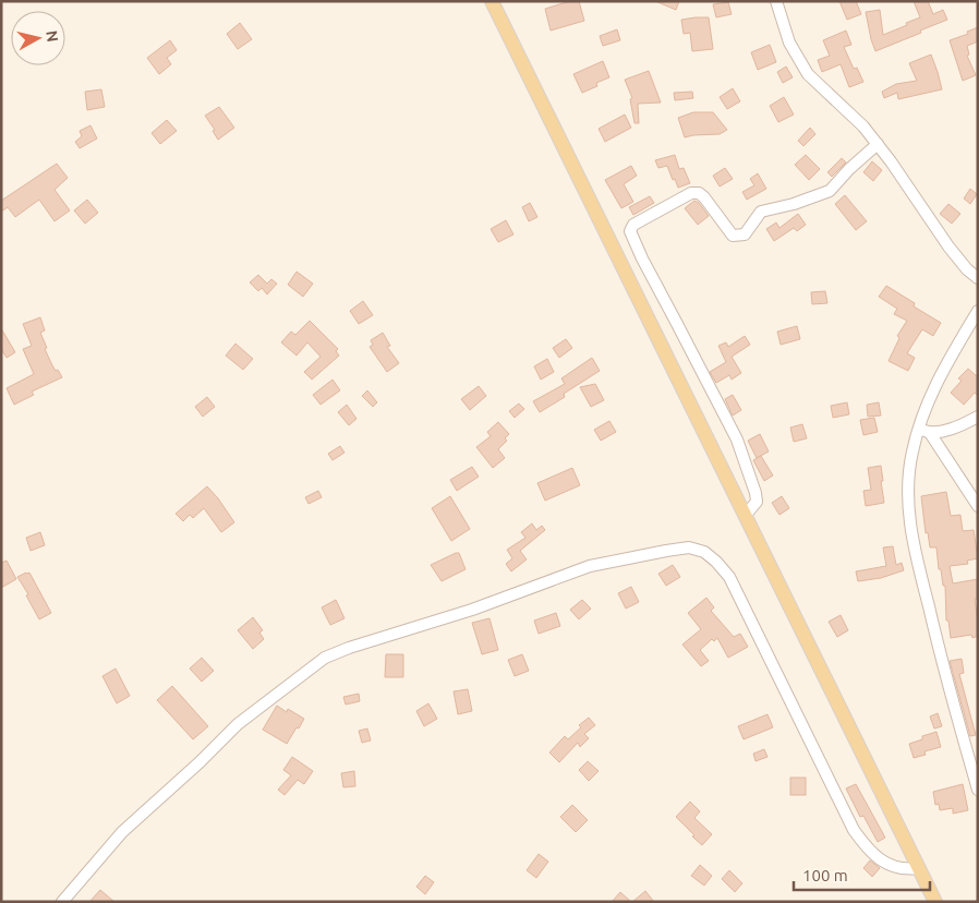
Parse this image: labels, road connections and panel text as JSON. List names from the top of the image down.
{
  "scale_bar": "100 m",
  "north": "right"
}
